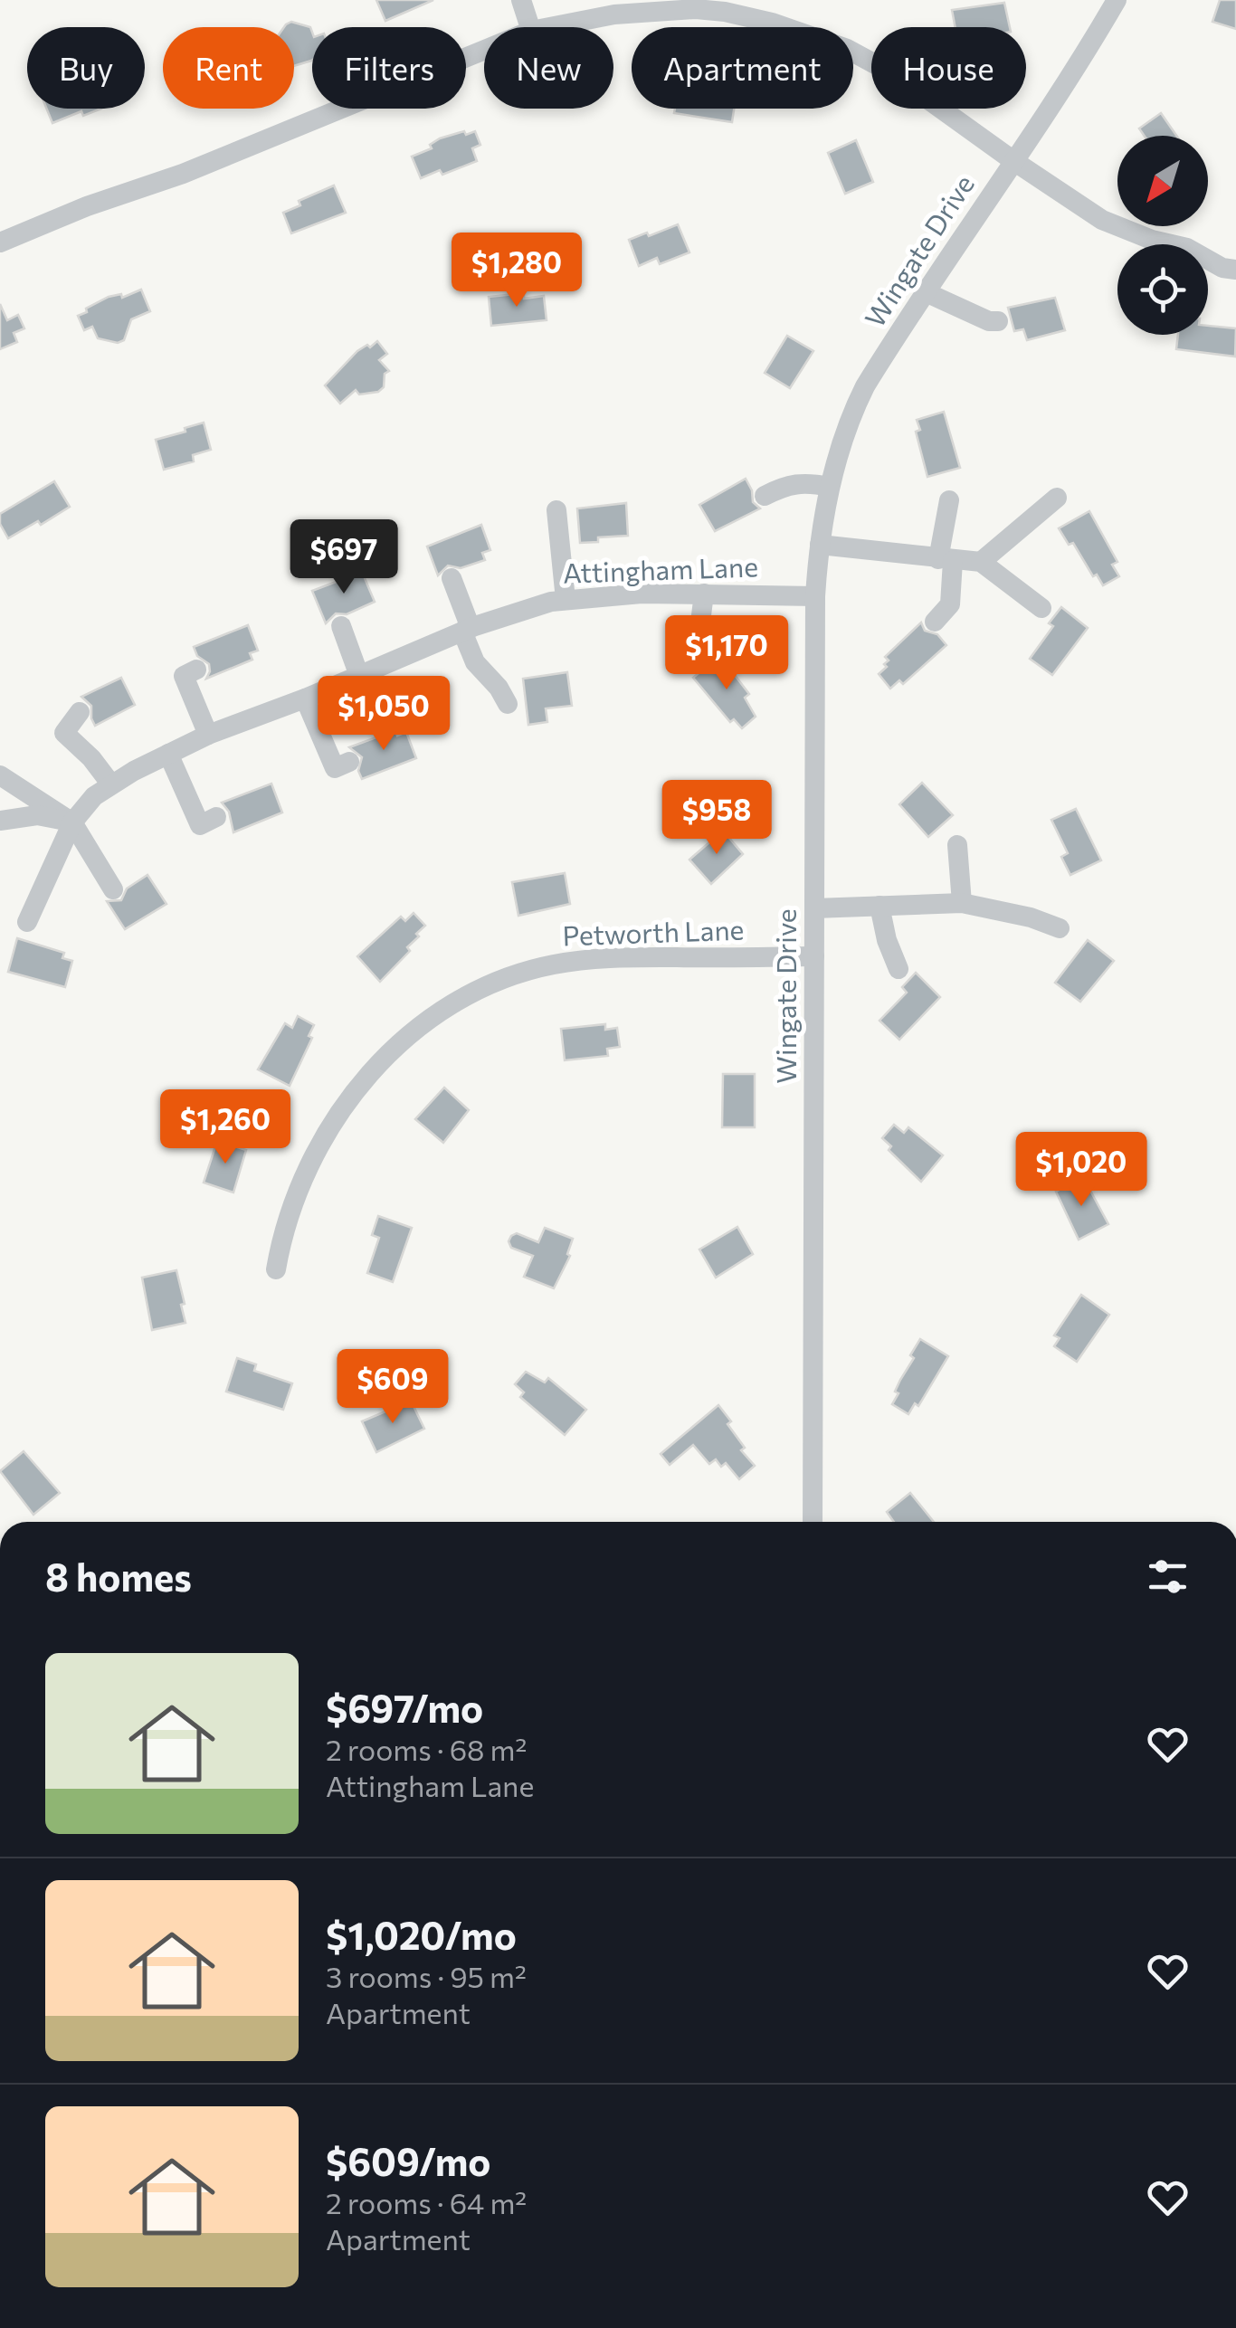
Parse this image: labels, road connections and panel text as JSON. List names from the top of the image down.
{
  "streets": {
    "street": ["Wingate Drive", "Attingham Lane", "Petworth Lane"]
  },
  "crossings": [
    ["Wingate Drive", "Attingham Lane"],
    ["Wingate Drive", "Petworth Lane"]
  ],
  "north": "bottom left",
  "page": {
    "chip": [
      "Buy",
      "Rent",
      "Filters",
      "New",
      "Apartment",
      "House"
    ],
    "price": [
      "$1,280",
      "$697",
      "$1,170",
      "$1,050",
      "$958",
      "$1,260",
      "$1,020",
      "$609"
    ],
    "heading": "8 homes",
    "list": [
      {
        "name": "$697/mo",
        "note": "2 rooms · 68 m² · Attingham Lane"
      },
      {
        "name": "$1,020/mo",
        "note": "3 rooms · 95 m² · Apartment"
      },
      {
        "name": "$609/mo",
        "note": "2 rooms · 64 m² · Apartment"
      }
    ]
  }
}
